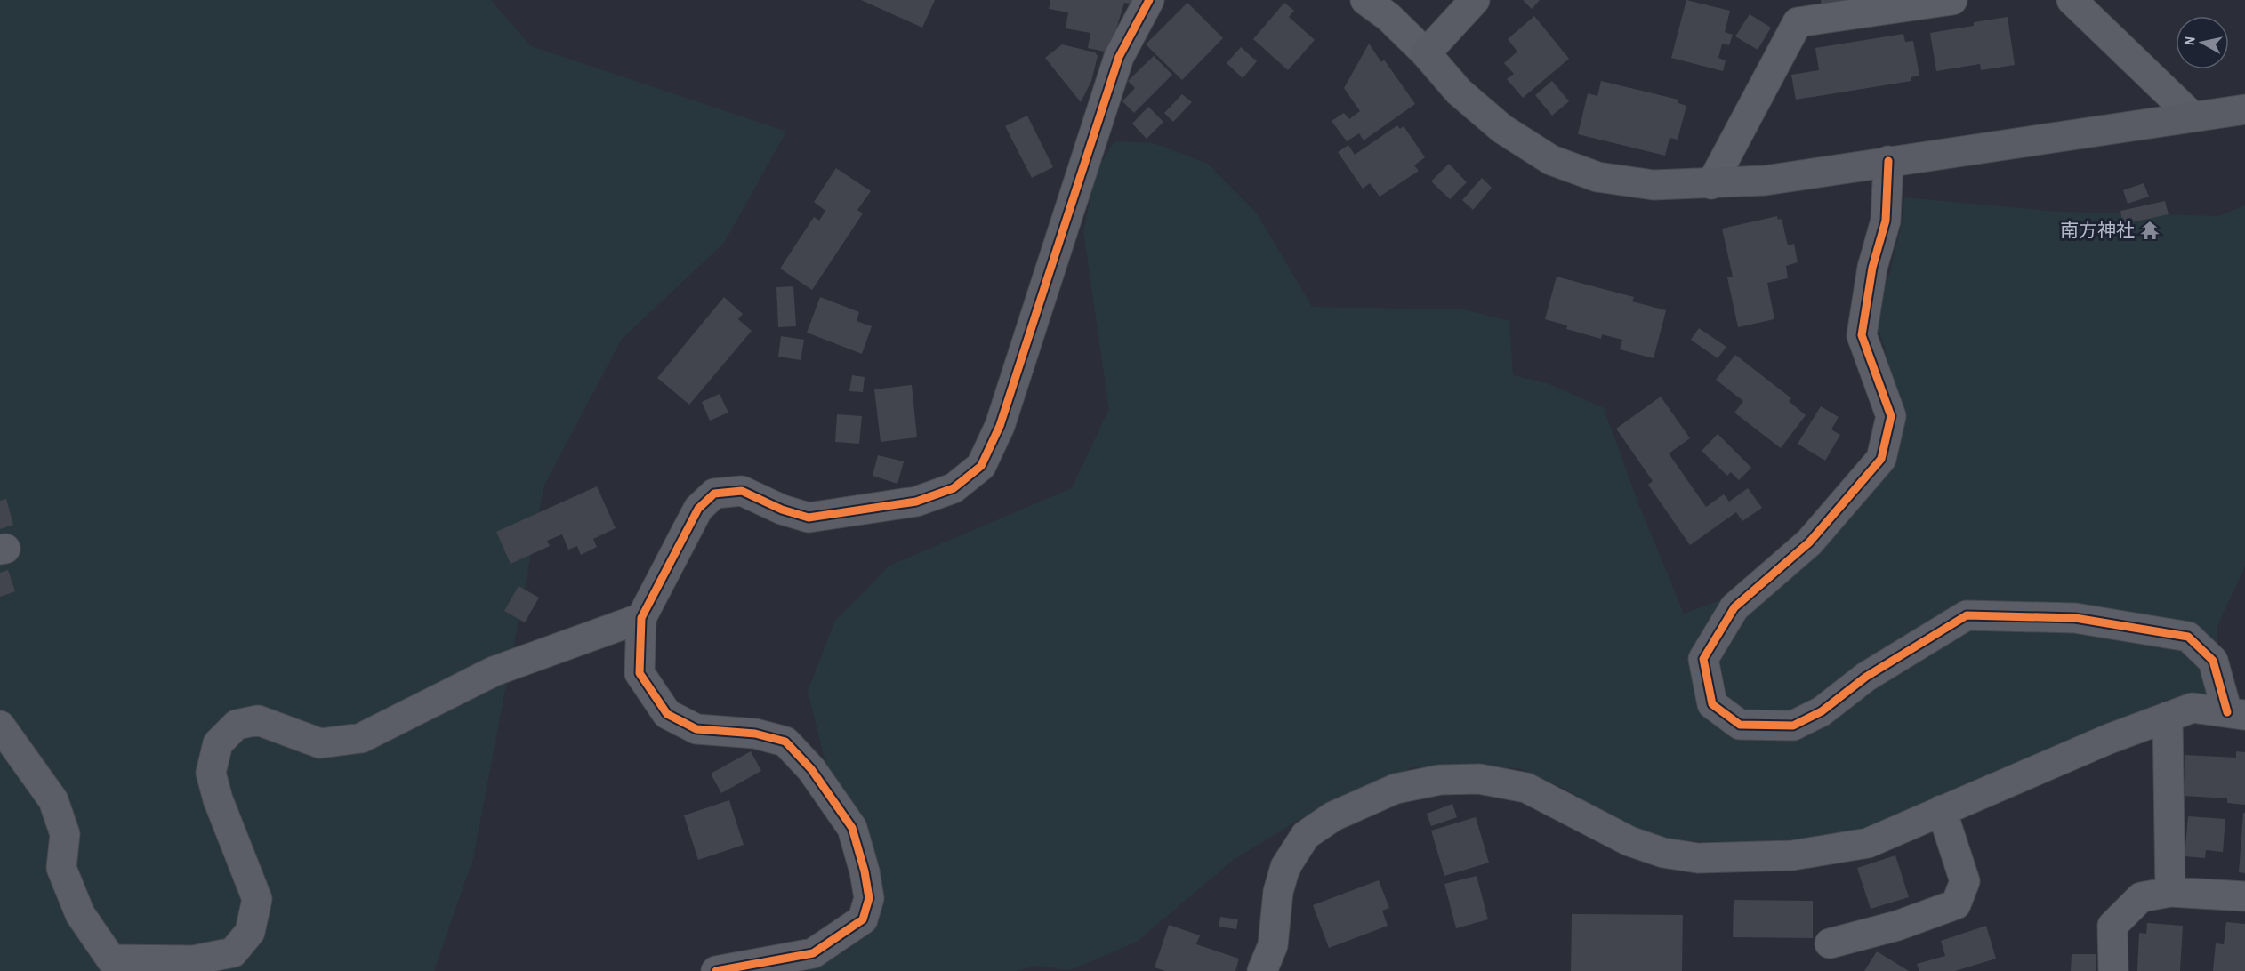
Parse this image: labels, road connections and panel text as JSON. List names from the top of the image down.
{
  "places": {
    "temple": ["南方神社"]
  },
  "north": "left"
}
